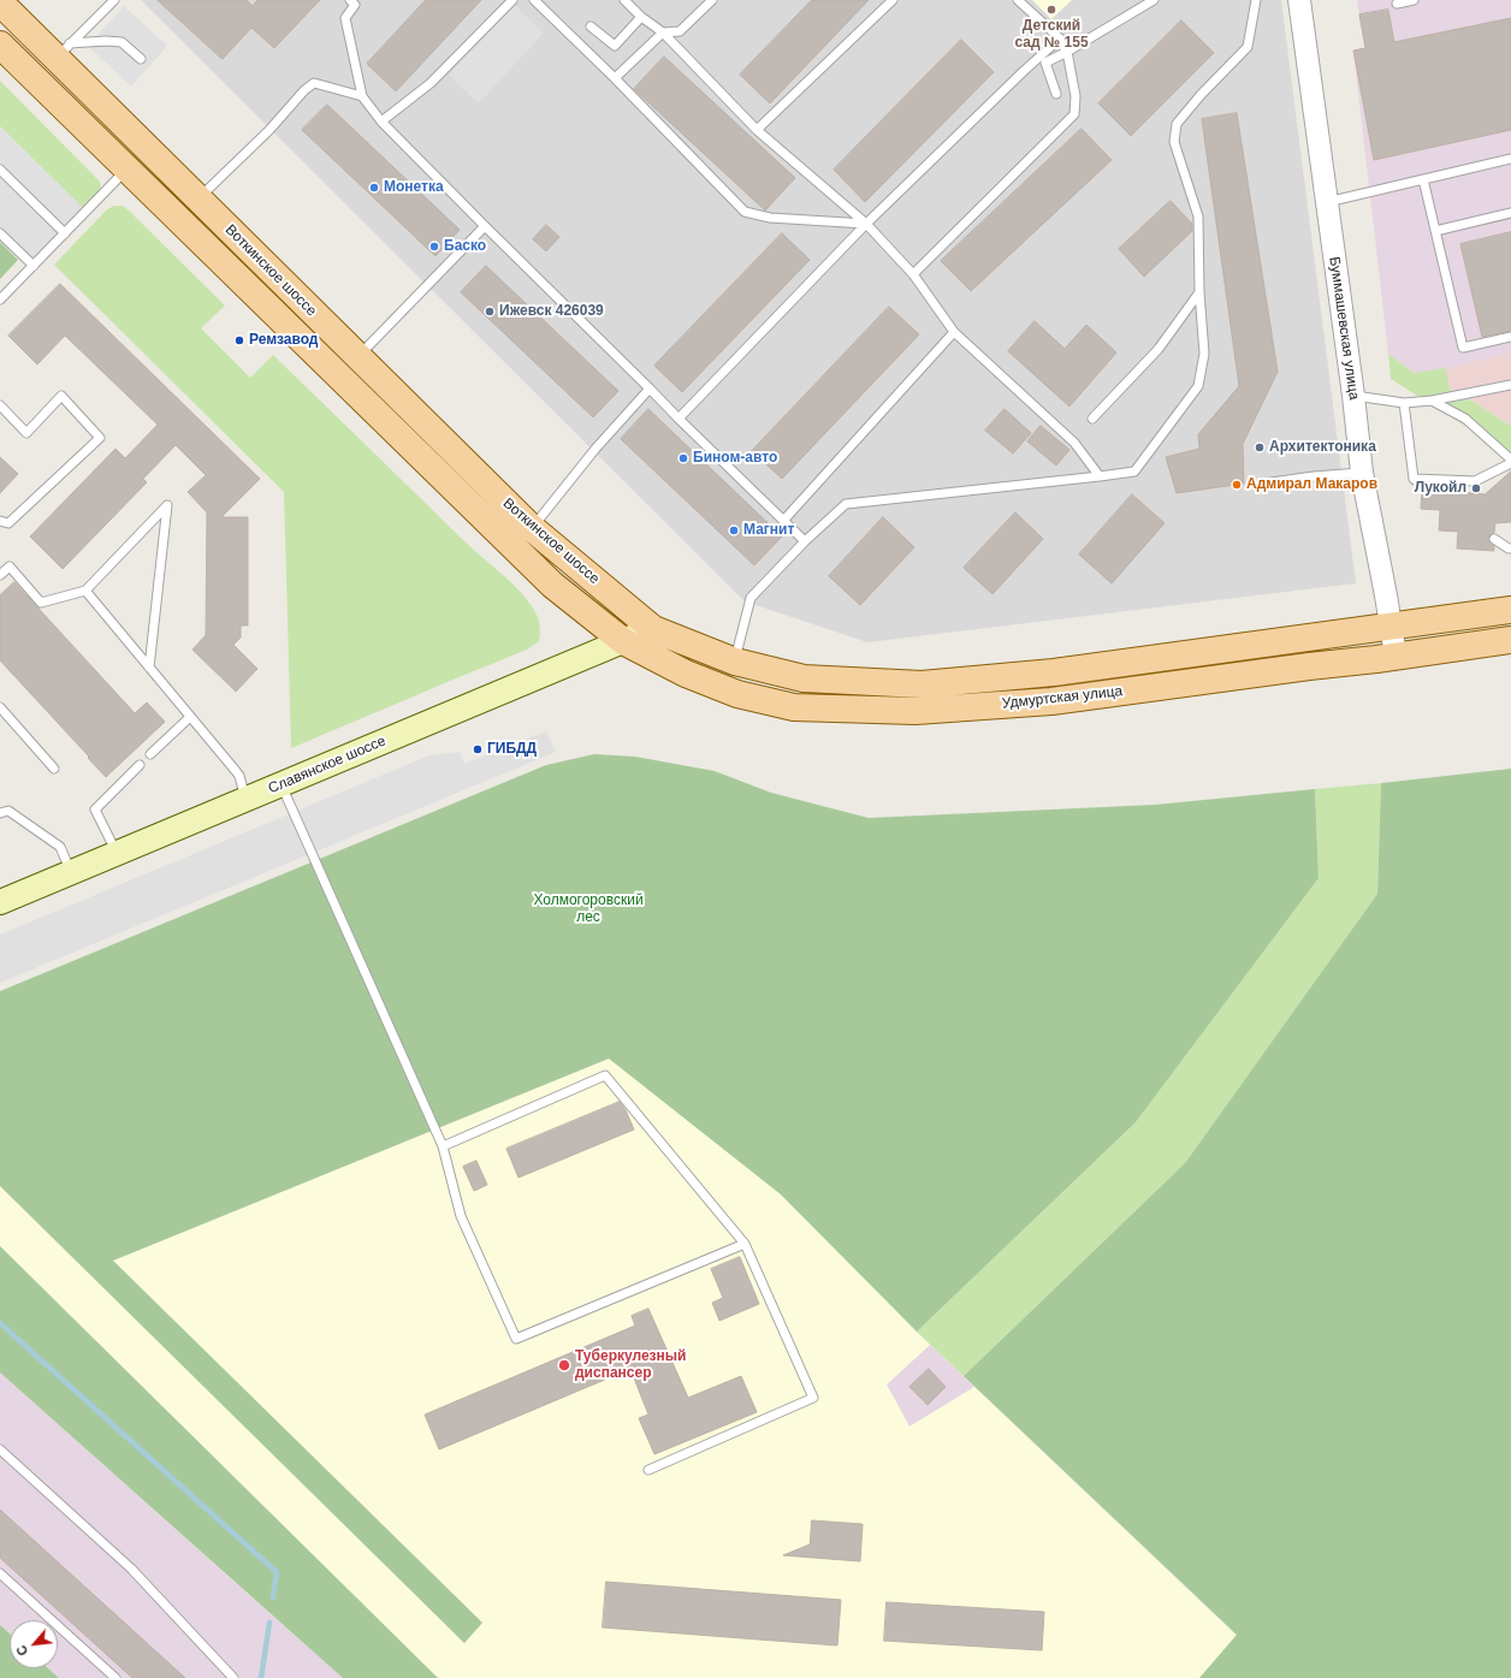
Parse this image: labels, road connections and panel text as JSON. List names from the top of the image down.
{
  "streets": {
    "main road": ["Воткинское шоссе", "Удмуртская улица", "Славянское шоссе"],
    "street": ["Буммашевская улица"]
  },
  "crossings": [
    ["Воткинское шоссе", "Удмуртская улица"],
    ["Воткинское шоссе", "Славянское шоссе"],
    ["Буммашевская улица", "Удмуртская улица"],
    ["Удмуртская улица", "Славянское шоссе"]
  ],
  "parks": ["Холмогоровский лес"],
  "places": [
    "Детский сад № 155",
    "Монетка",
    "Баско",
    "Ижевск 426039",
    "Ремзавод",
    "Архитектоника",
    "Бином-авто",
    "Адмирал Макаров",
    "Лукойл",
    "Магнит",
    "ГИБДД",
    "Туберкулезный диспансер"
  ],
  "north": "bottom left"
}
